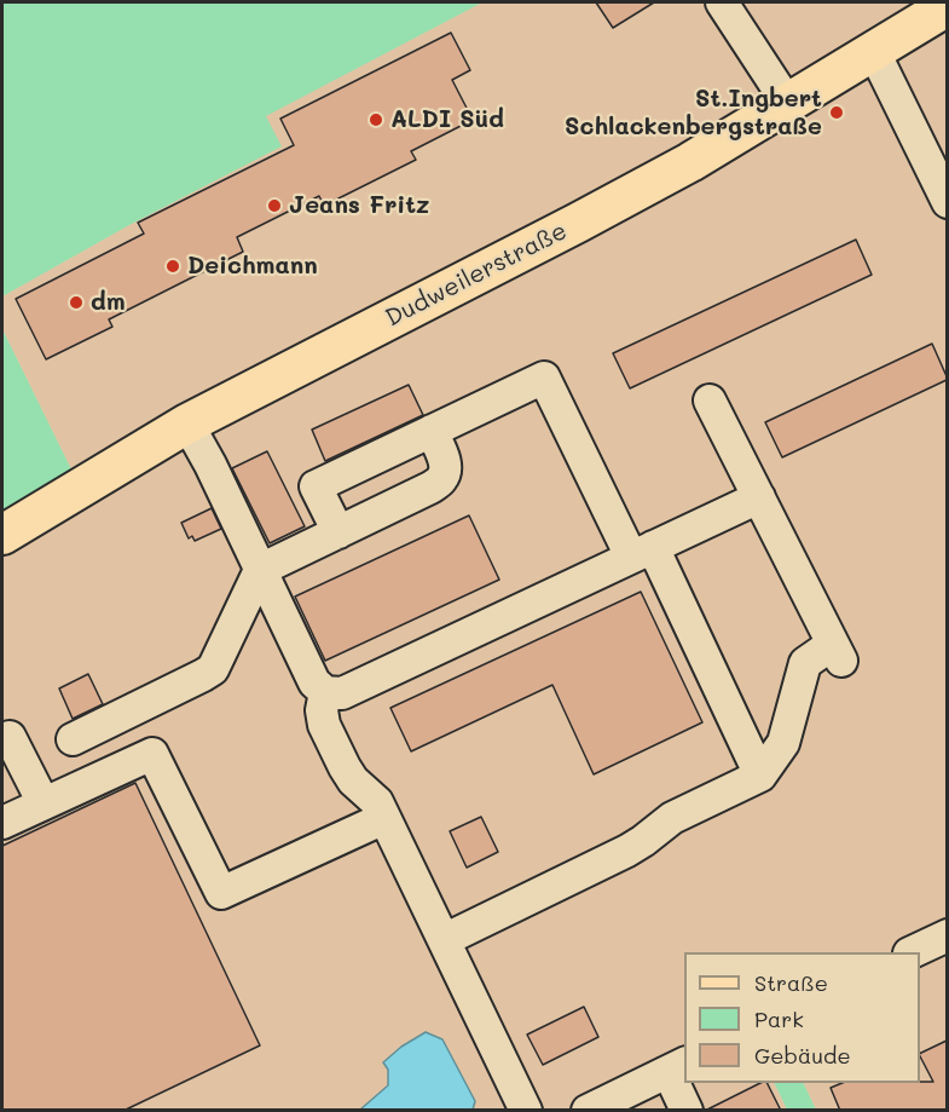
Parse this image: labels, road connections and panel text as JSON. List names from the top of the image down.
{
  "streets": {
    "main road": ["Dudweilerstraße"]
  },
  "places": [
    "St.Ingbert Schlackenbergstraße",
    "ALDI Süd",
    "Jeans Fritz",
    "Deichmann",
    "dm"
  ],
  "legend": ["Straße", "Park", "Gebäude"]
}
